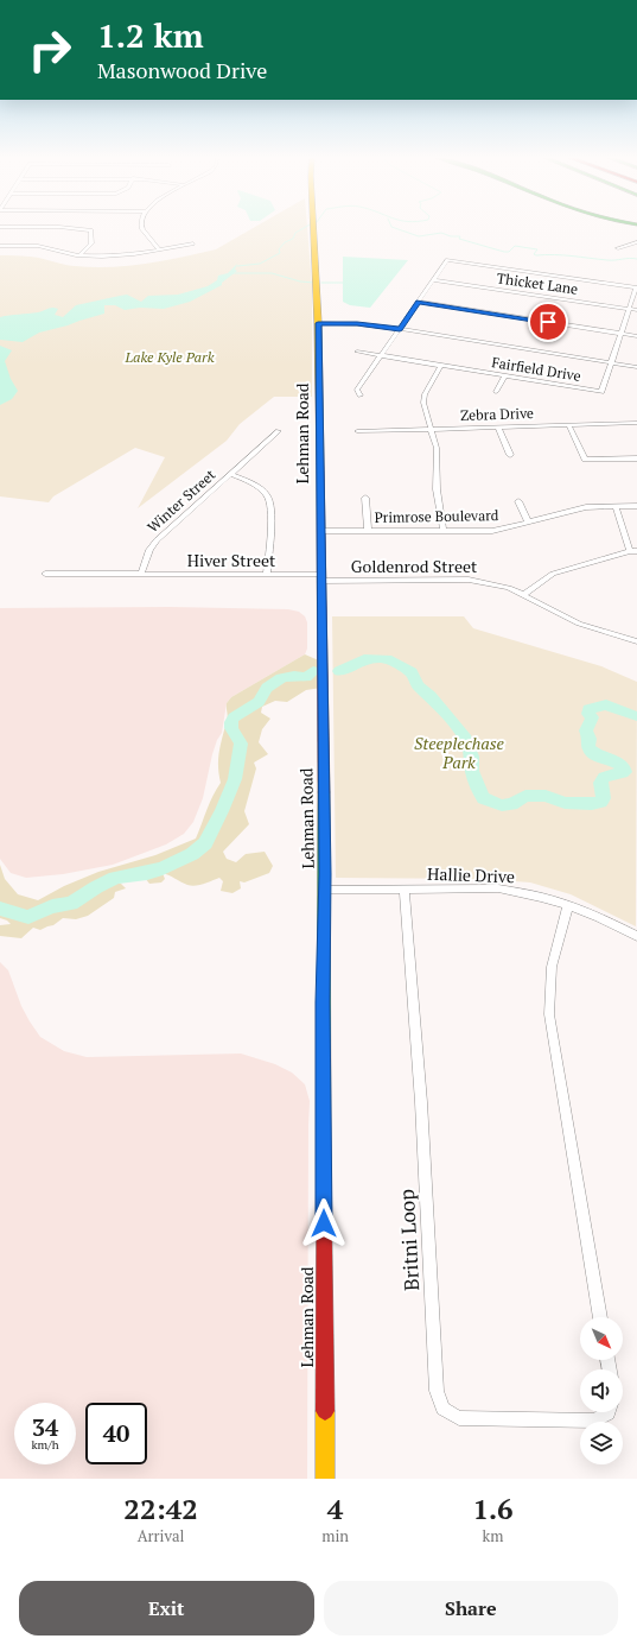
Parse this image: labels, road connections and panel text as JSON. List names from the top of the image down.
{
  "streets": {
    "main road": ["Lehman Road"],
    "street": [
      "Thicket Lane",
      "Fairfield Drive",
      "Zebra Drive",
      "Winter Street",
      "Primrose Boulevard",
      "Hiver Street",
      "Goldenrod Street",
      "Hallie Drive",
      "Britni Loop"
    ]
  },
  "crossings": [
    ["Thicket Lane", "Fairfield Drive"],
    ["Lehman Road", "Primrose Boulevard"],
    ["Lehman Road", "Hiver Street"],
    ["Lehman Road", "Goldenrod Street"],
    ["Lehman Road", "Hallie Drive"],
    ["Winter Street", "Hiver Street"],
    ["Hiver Street", "Goldenrod Street"],
    ["Hallie Drive", "Britni Loop"]
  ],
  "parks": ["Lake Kyle Park", "Steeplechase Park"],
  "north": "bottom right",
  "page": {
    "turn": ["1.2 km", "Masonwood Drive"],
    "speed": "34 km/h",
    "limit": "40",
    "eta": [
      "22:42",
      "Arrival",
      "4",
      "min",
      "1.6",
      "km"
    ],
    "buttons": ["Exit", "Share"]
  }
}
